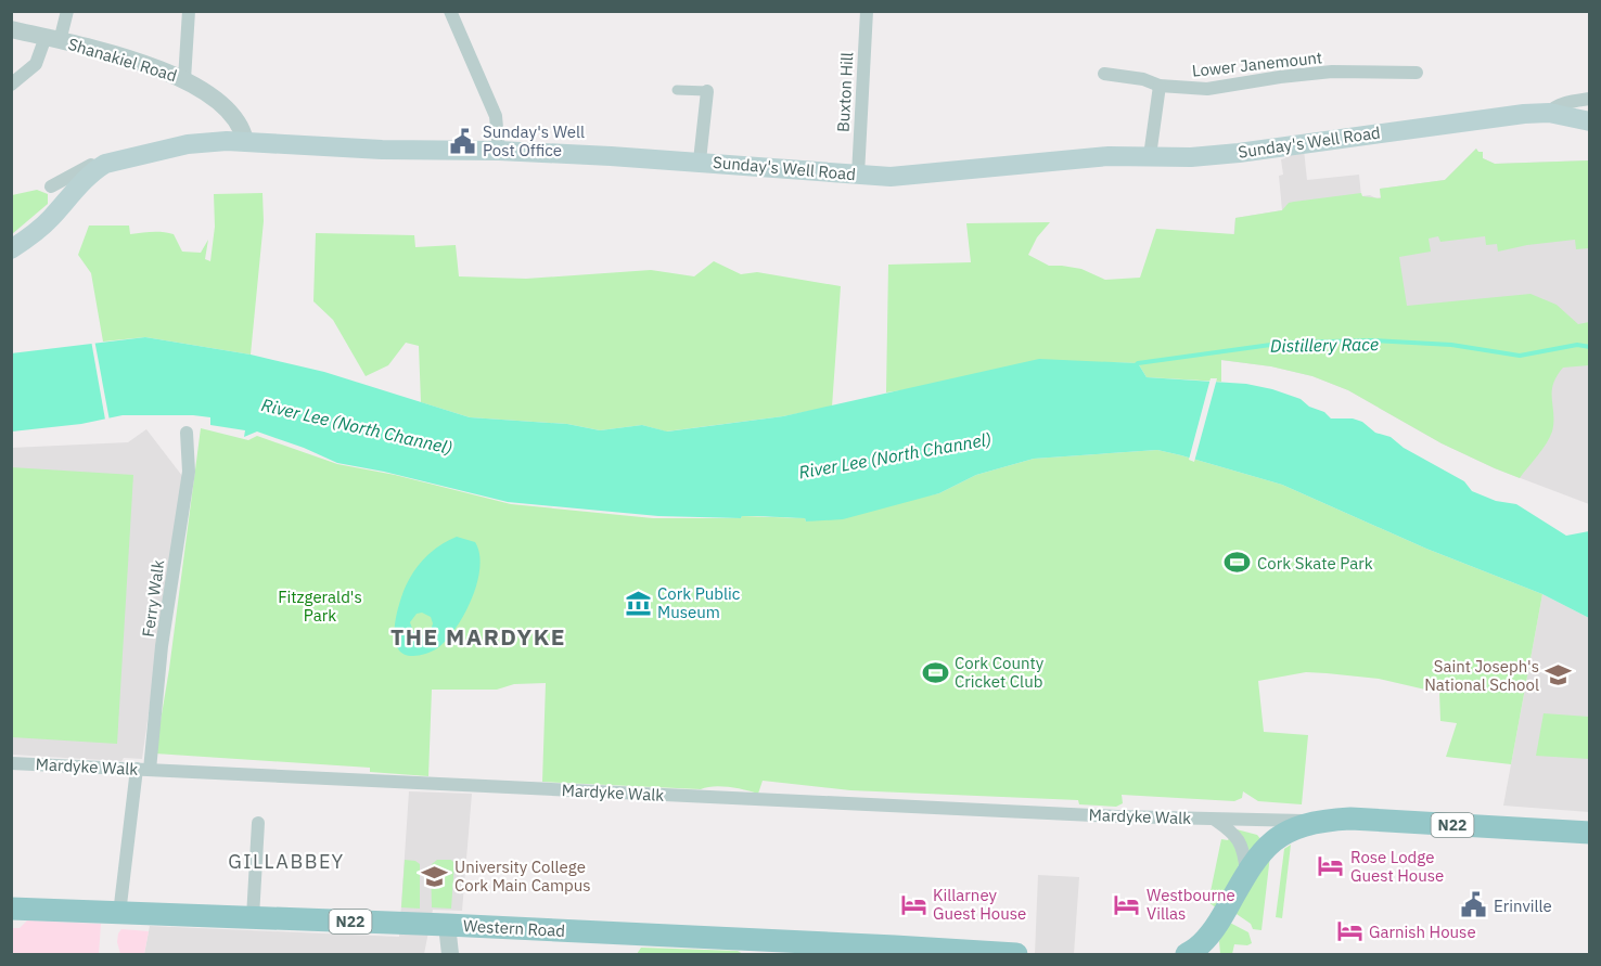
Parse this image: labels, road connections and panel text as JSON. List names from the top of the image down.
{
  "streets": {
    "highway": ["Mardyke Walk", "N22", "Western Road"],
    "main road": ["Sunday's Well Road"],
    "street": [
      "Shanakiel Road",
      "Lower Janemount",
      "Buxton Hill",
      "Ferry Walk"
    ]
  },
  "crossings": [
    ["Shanakiel Road", "Sunday's Well Road"],
    ["Buxton Hill", "Sunday's Well Road"],
    ["Ferry Walk", "Mardyke Walk"],
    ["Ferry Walk", "Western Road"],
    ["Mardyke Walk", "N22"]
  ],
  "districts": ["THE MARDYKE", "GILLABBEY"],
  "water": ["Distillery Race", "River Lee (North Channel)"],
  "parks": ["Fitzgerald's Park"],
  "places": {
    "public building": ["Sunday's Well Post Office", "Erinville"],
    "sports": ["Cork Skate Park", "Cork County Cricket Club"],
    "museum": ["Cork Public Museum"],
    "school or university": ["Saint Joseph's National School", "University College Cork Main Campus"],
    "hotel": [
      "Rose Lodge Guest House",
      "Killarney Guest House",
      "Westbourne Villas",
      "Garnish House"
    ]
  }
}
